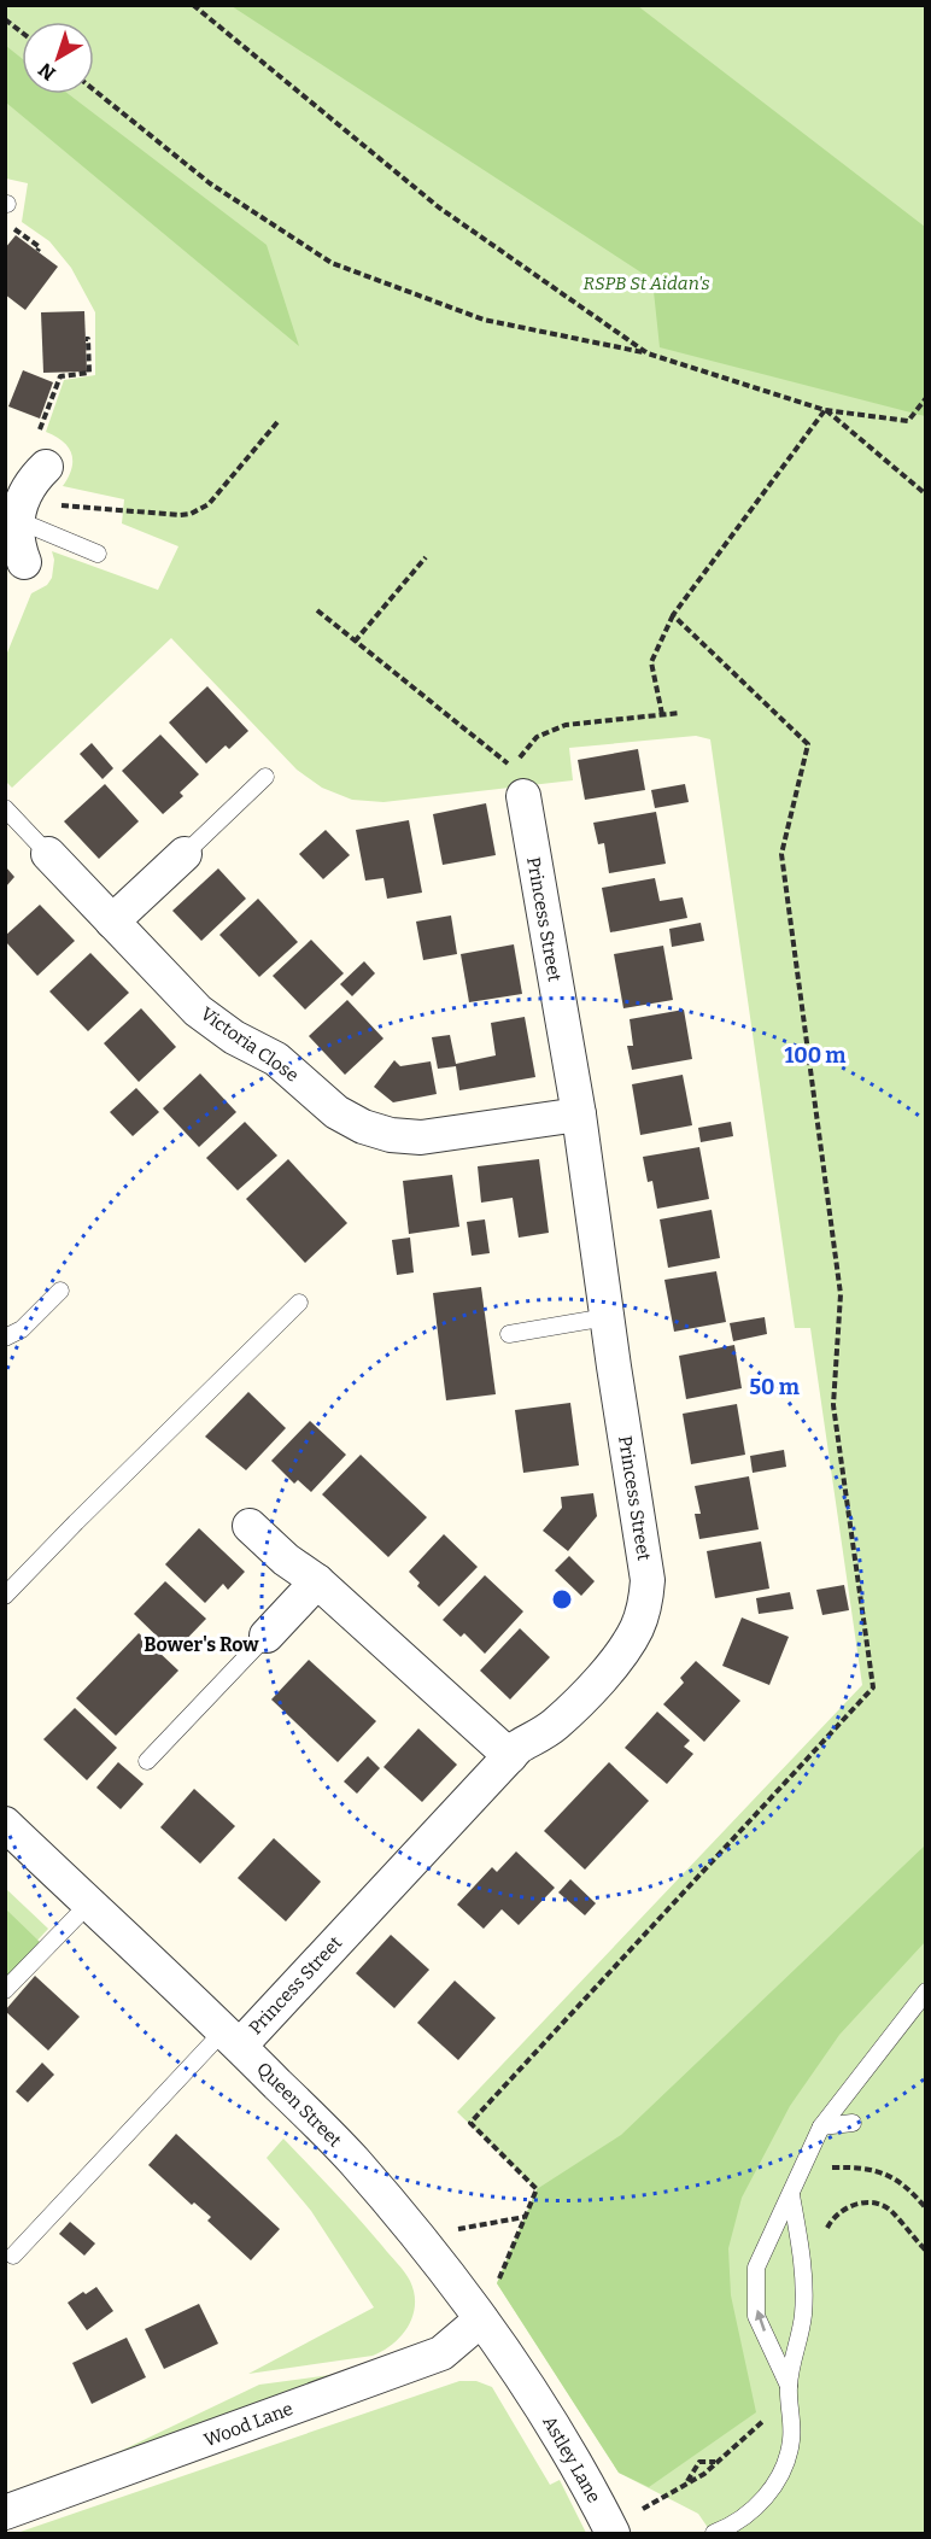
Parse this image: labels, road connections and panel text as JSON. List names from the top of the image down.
{
  "streets": {
    "street": [
      "Princess Street",
      "Victoria Close",
      "Queen Street",
      "Wood Lane",
      "Astley Lane"
    ]
  },
  "crossings": [
    ["Princess Street", "Victoria Close"],
    ["Princess Street", "Queen Street"],
    ["Queen Street", "Wood Lane"],
    ["Queen Street", "Astley Lane"]
  ],
  "districts": ["Bower's Row"],
  "parks": ["RSPB St Aidan's"],
  "north": "bottom left",
  "rings": ["100 m", "50 m"]
}
